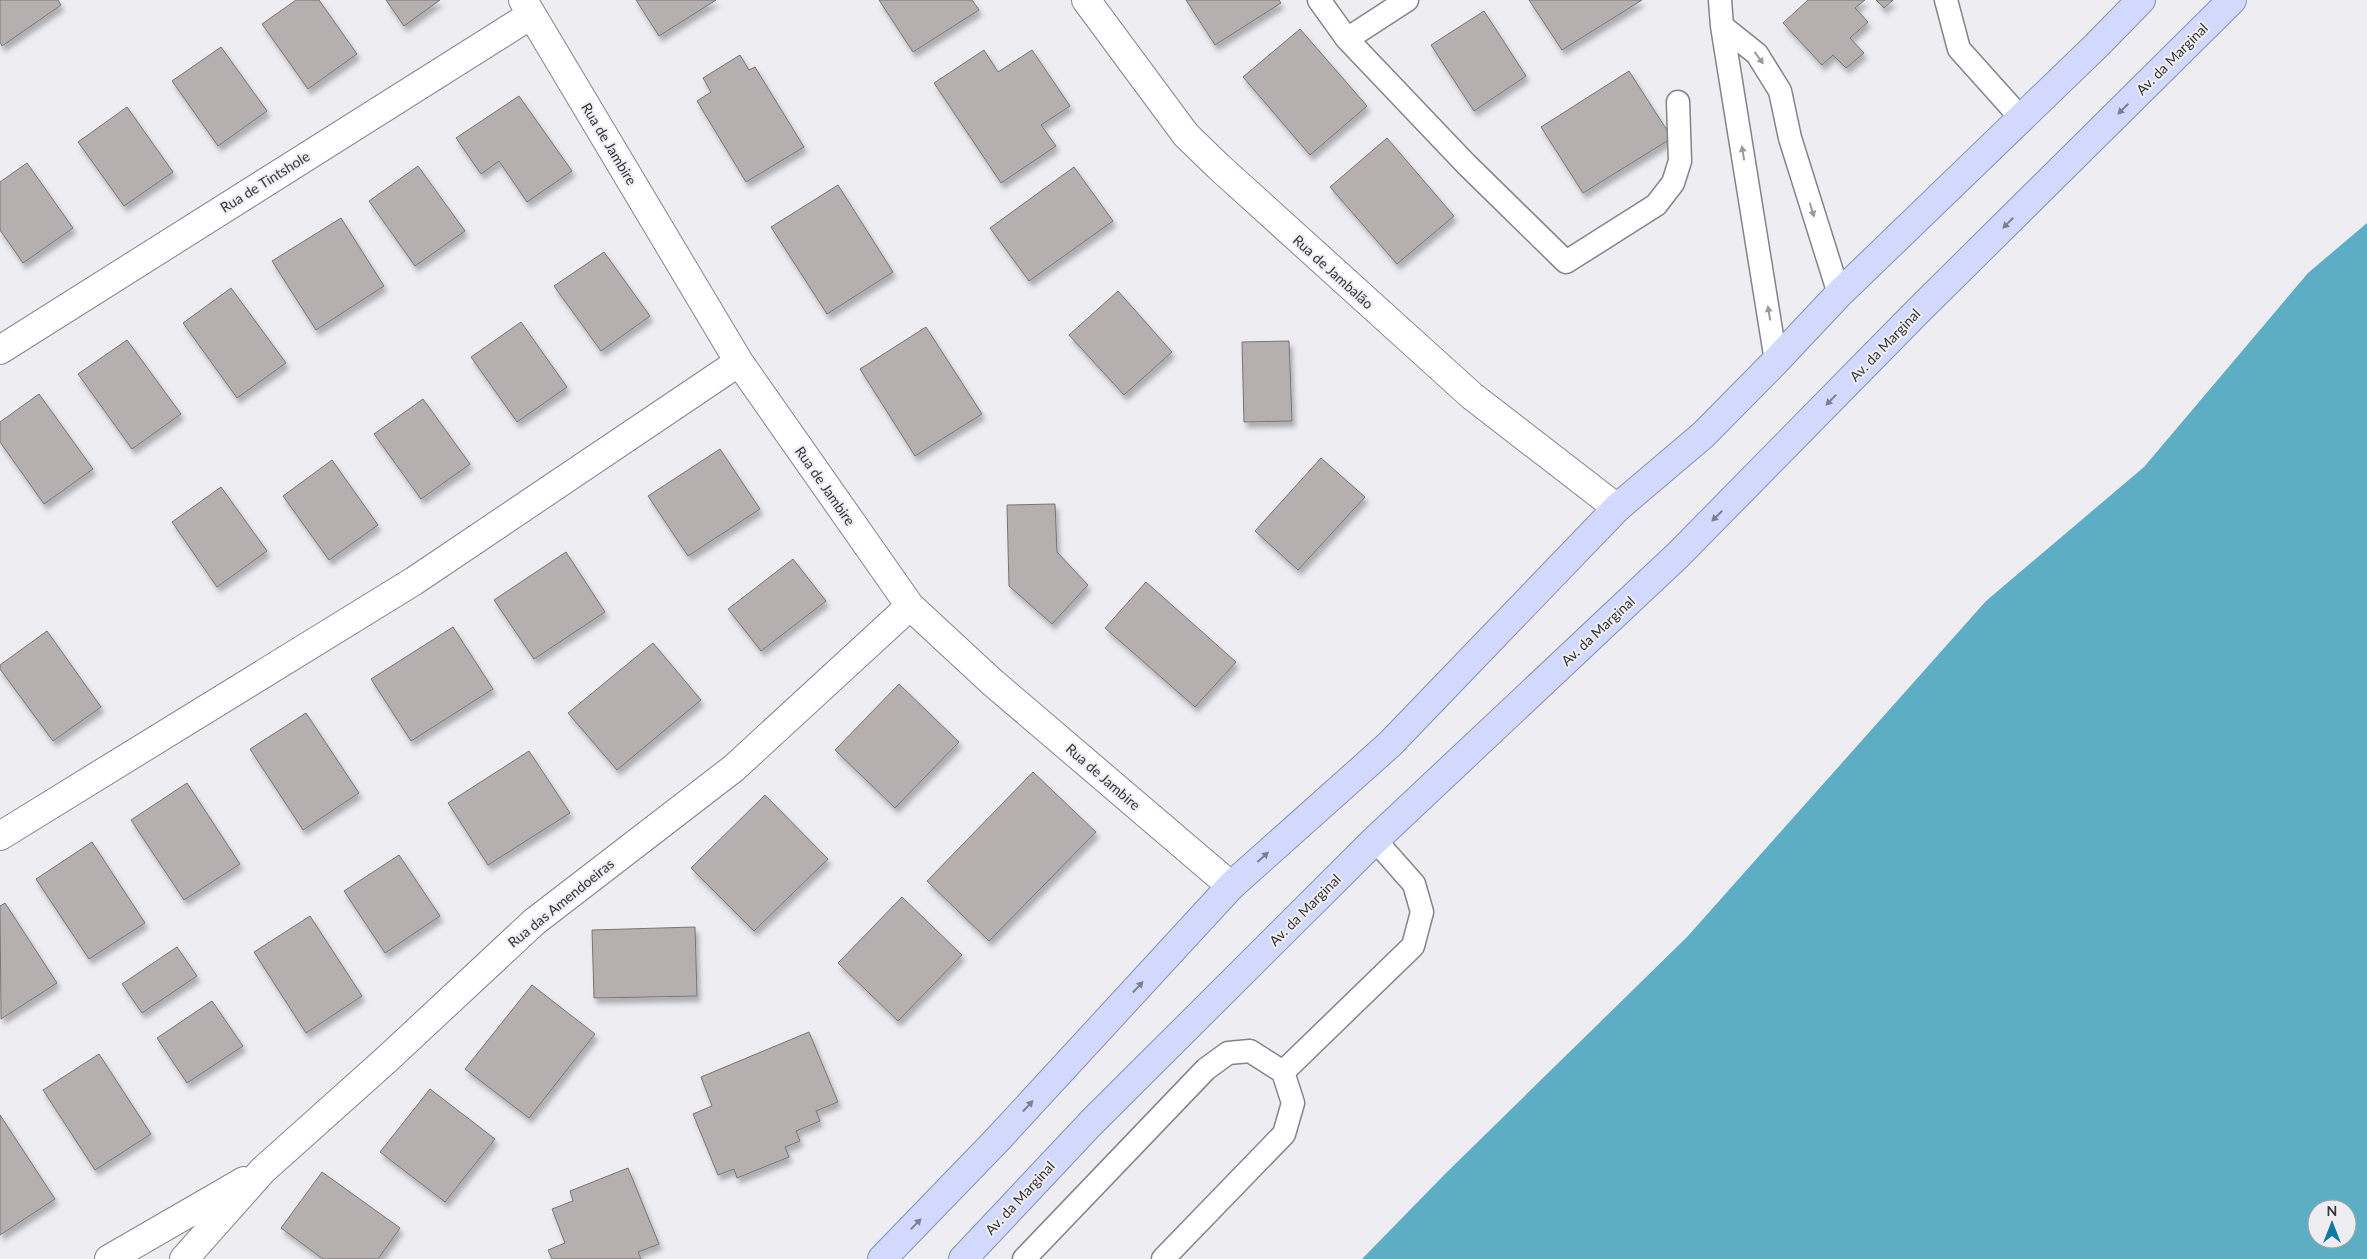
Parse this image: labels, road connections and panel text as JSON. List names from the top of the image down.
{
  "streets": {
    "main road": ["Av. da Marginal"],
    "street": [
      "Rua de Jambire",
      "Rua de Tintshole",
      "Rua de Jambalão",
      "Rua das Amendoeiras"
    ]
  },
  "crossings": [
    ["Rua de Jambire", "Rua de Tintshole"],
    ["Rua de Jambire", "Rua das Amendoeiras"]
  ],
  "north": "top"
}
